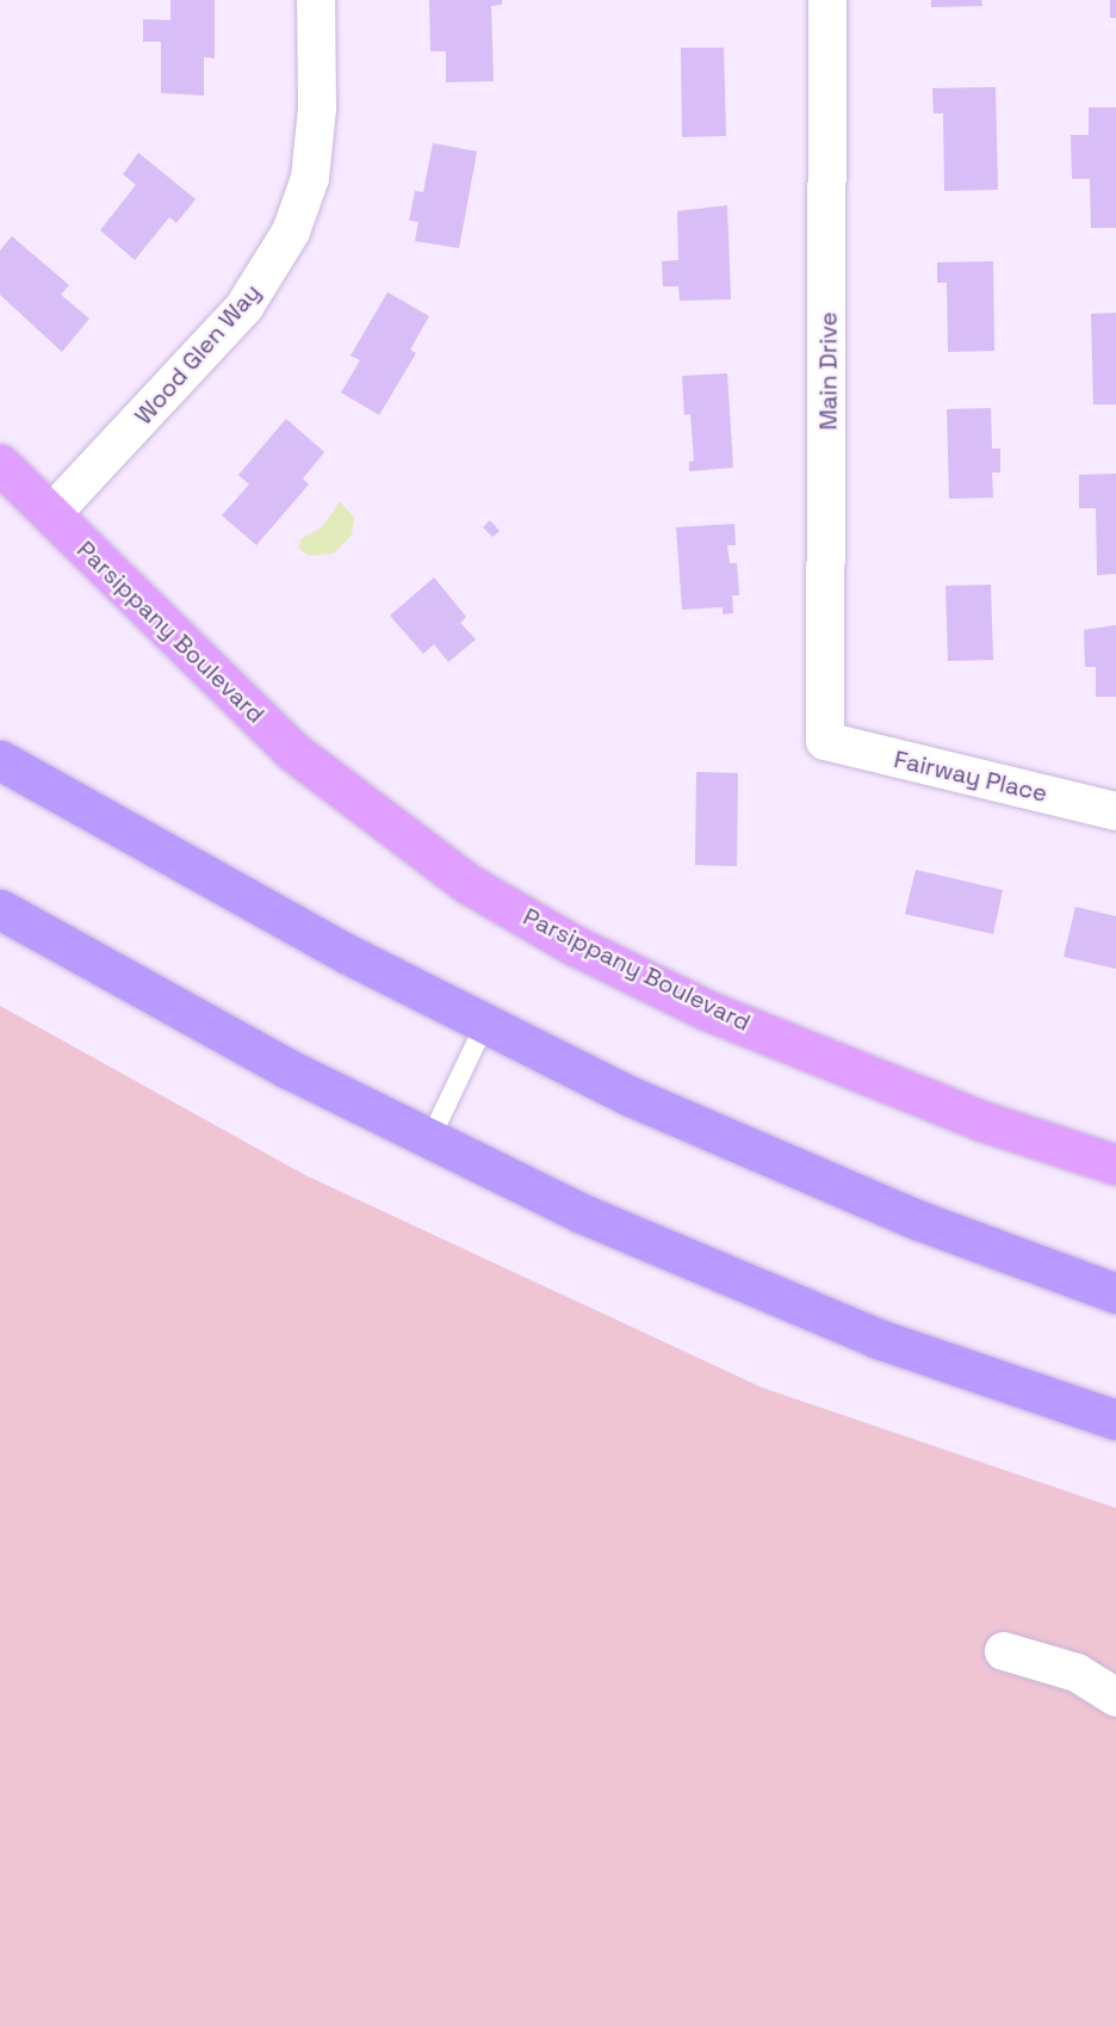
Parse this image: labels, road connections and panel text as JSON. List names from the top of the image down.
{
  "streets": {
    "main road": ["Parsippany Boulevard"],
    "street": ["Wood Glen Way", "Main Drive", "Fairway Place"]
  },
  "crossings": [
    ["Wood Glen Way", "Parsippany Boulevard"],
    ["Main Drive", "Fairway Place"]
  ]
}
